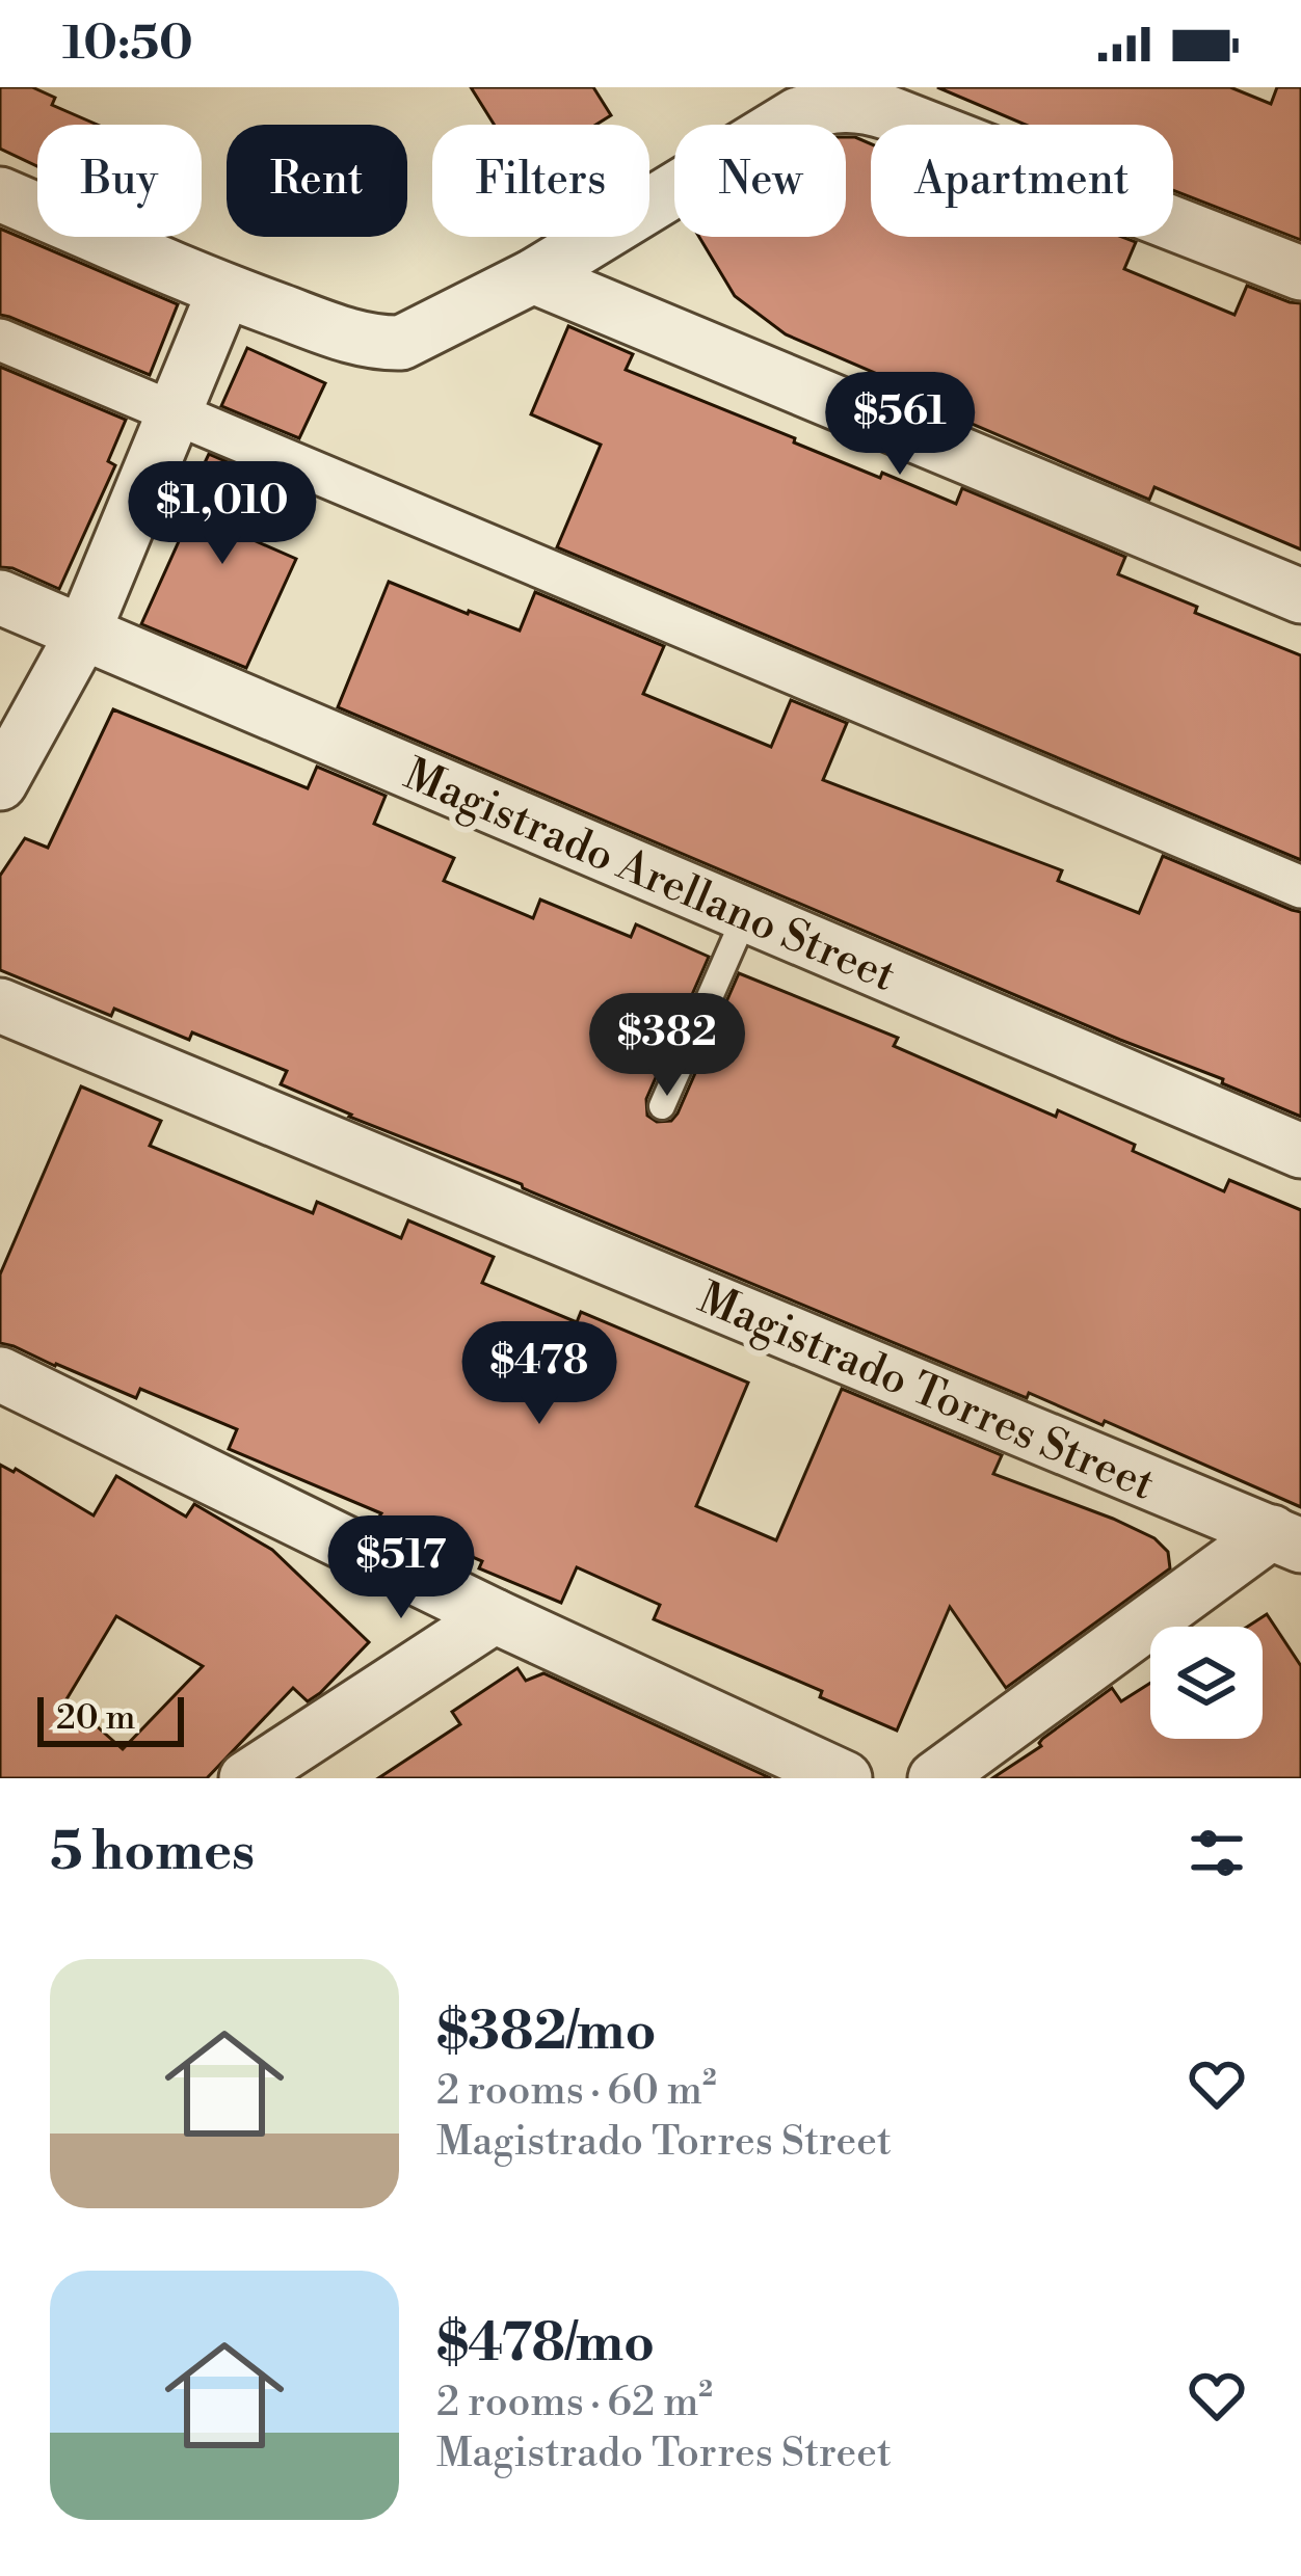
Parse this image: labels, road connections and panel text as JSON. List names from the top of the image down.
{
  "streets": {
    "street": ["Magistrado Arellano Street", "Magistrado Torres Street"]
  },
  "scale_bar": "20 m",
  "page": {
    "status": "10:50",
    "chip": [
      "Buy",
      "Rent",
      "Filters",
      "New",
      "Apartment"
    ],
    "price": [
      "$561",
      "$1,010",
      "$382",
      "$478",
      "$517"
    ],
    "scale": "20 m",
    "heading": "5 homes",
    "list": [
      {
        "name": "$382/mo",
        "note": "2 rooms · 60 m² · Magistrado Torres Street"
      },
      {
        "name": "$478/mo",
        "note": "2 rooms · 62 m² · Magistrado Torres Street"
      }
    ]
  }
}
